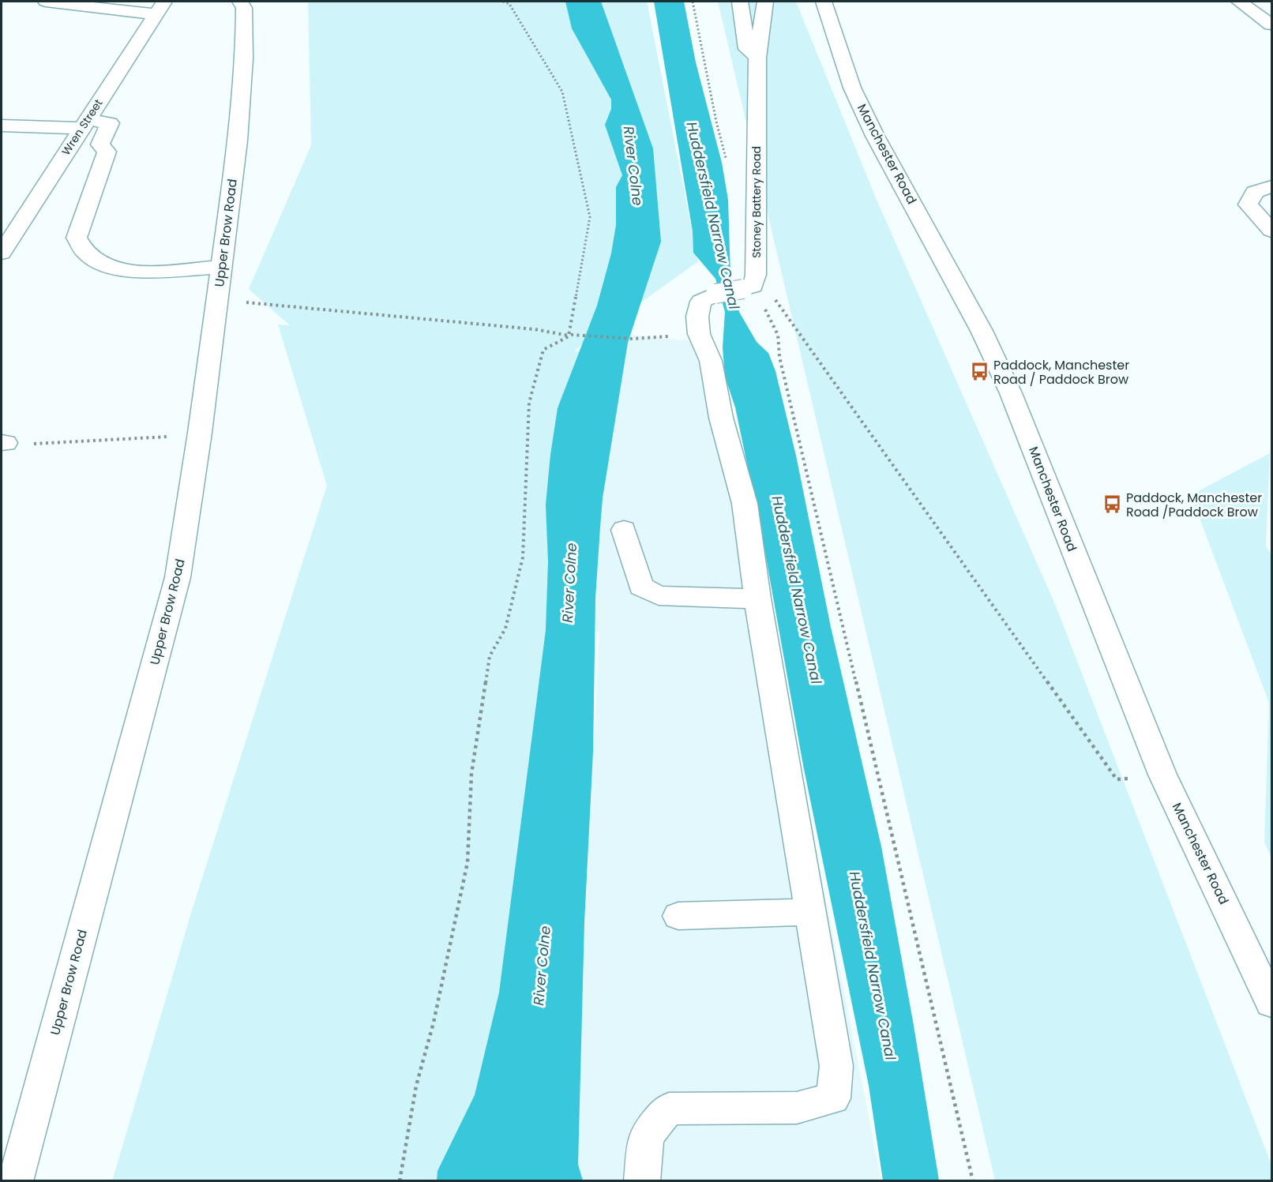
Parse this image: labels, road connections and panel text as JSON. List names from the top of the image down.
{
  "streets": {
    "street": [
      "Wren Street",
      "Manchester Road",
      "Stoney Battery Road",
      "Upper Brow Road"
    ]
  },
  "water": ["River Colne", "Huddersfield Narrow Canal"],
  "places": {
    "bus stop": ["Paddock, Manchester Road / Paddock Brow", "Paddock, Manchester Road /Paddock Brow"]
  }
}
